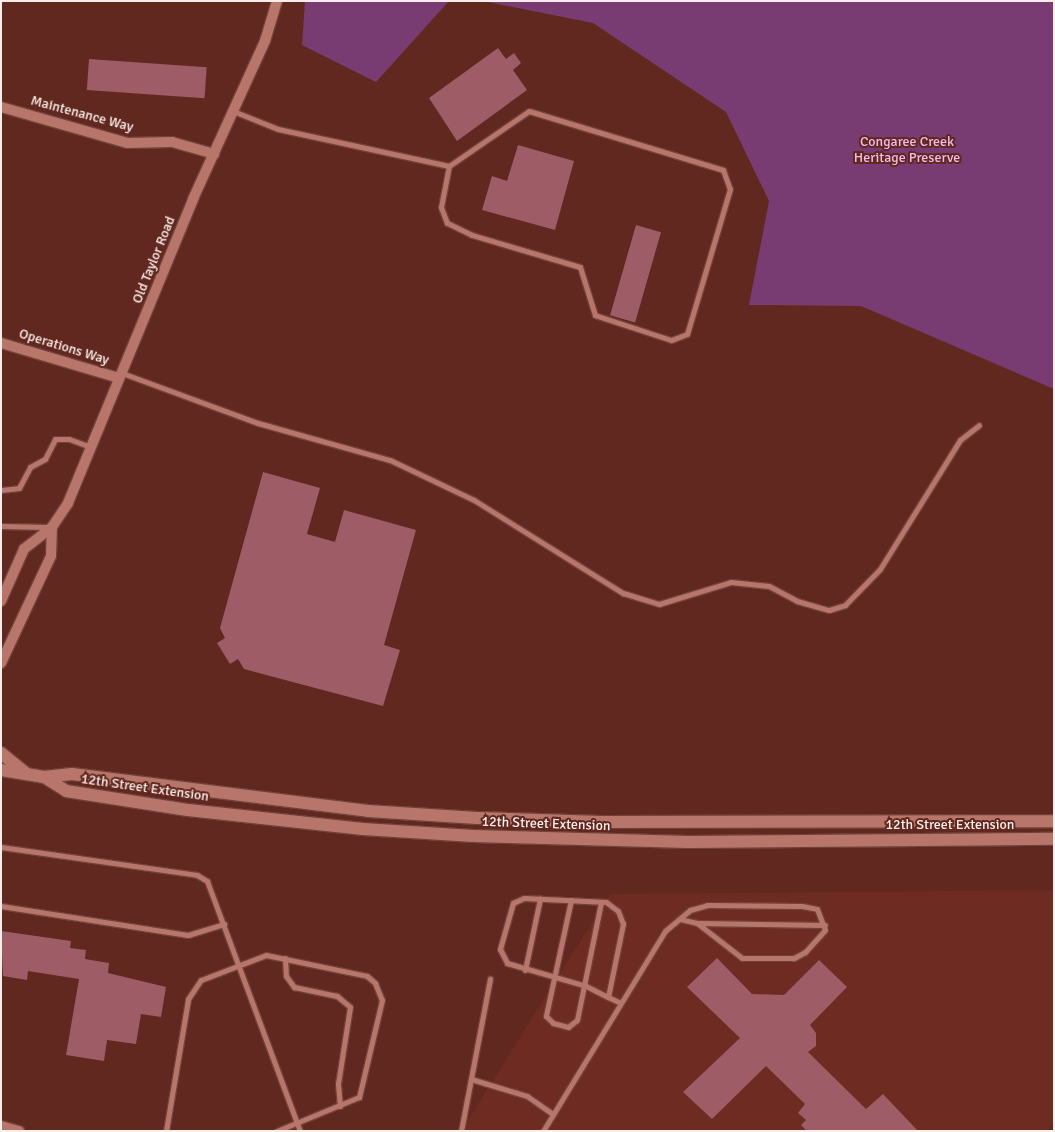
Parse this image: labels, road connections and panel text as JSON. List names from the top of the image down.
{
  "streets": {
    "main road": ["12th Street Extension"],
    "street": ["Maintenance Way", "Old Taylor Road", "Operations Way"]
  },
  "crossings": [
    ["Maintenance Way", "Old Taylor Road"],
    ["Old Taylor Road", "Operations Way"]
  ],
  "parks": ["Congaree Creek Heritage Preserve"]
}
